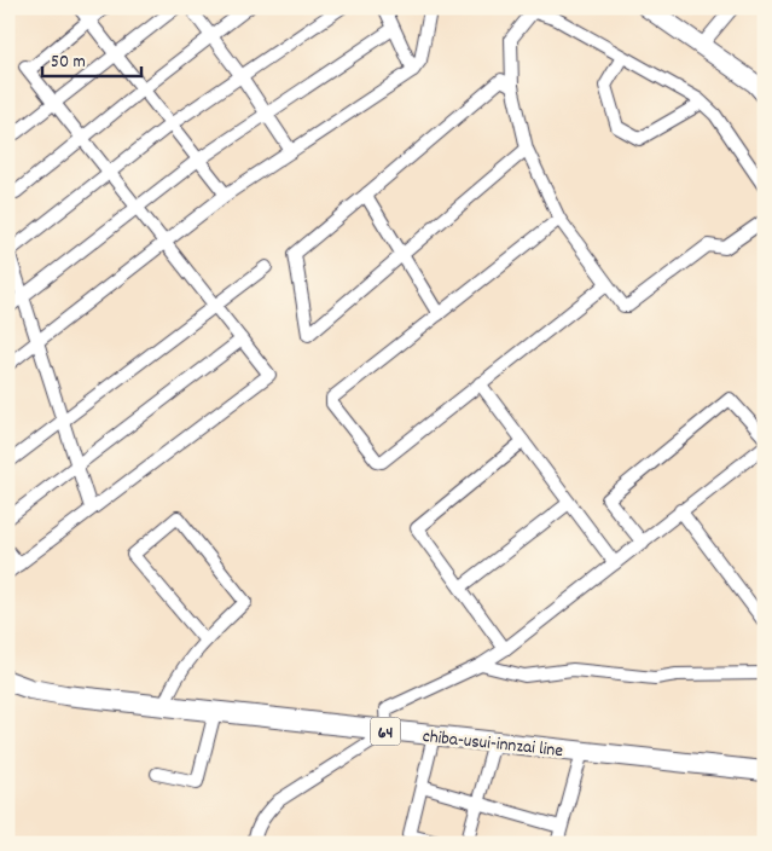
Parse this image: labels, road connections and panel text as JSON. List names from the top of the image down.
{
  "streets": {
    "main road": ["64", "chiba-usui-innzai line"]
  },
  "scale_bar": "50 m"
}
